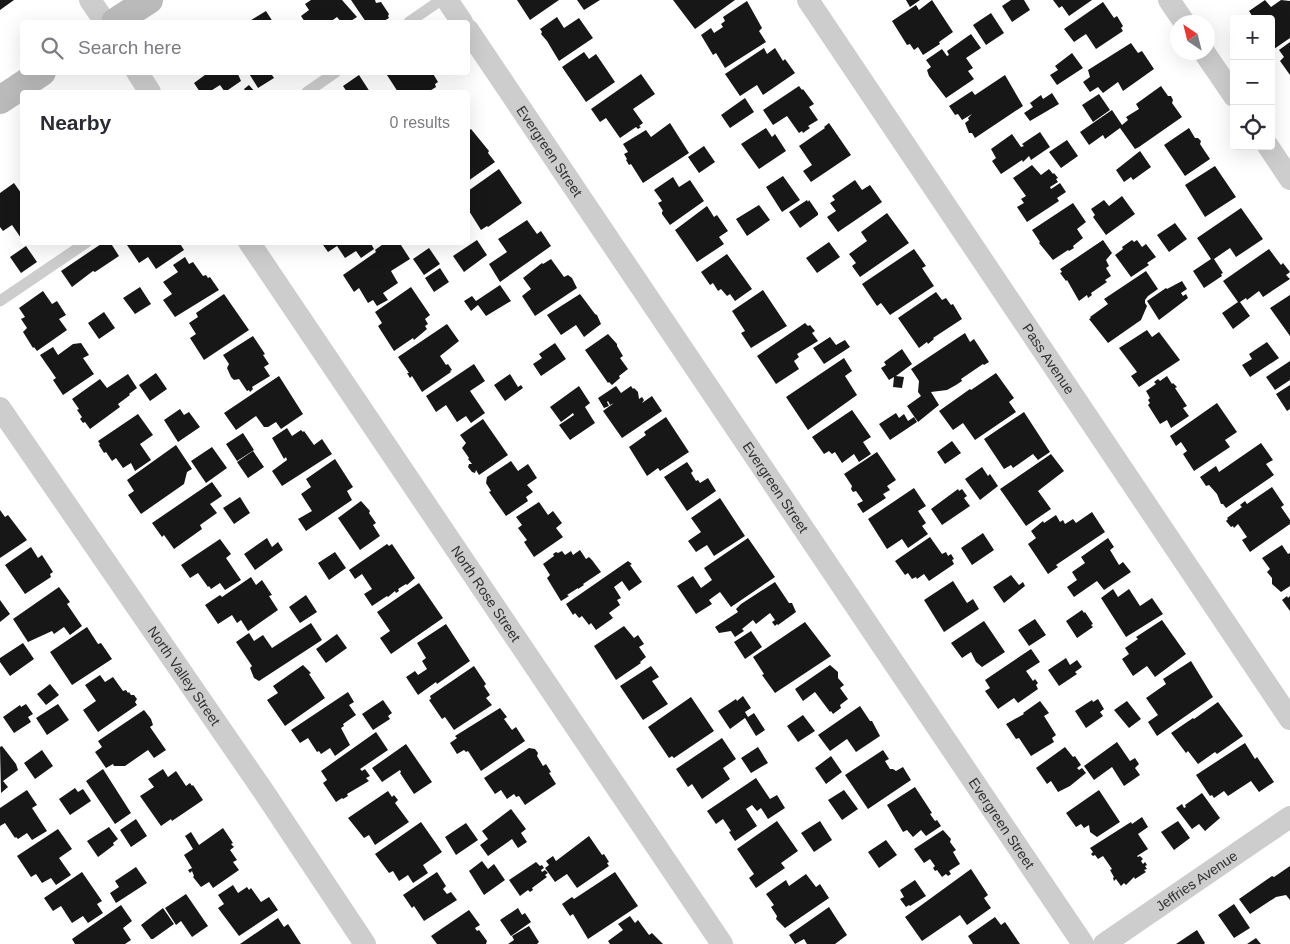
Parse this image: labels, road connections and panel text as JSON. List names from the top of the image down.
{
  "streets": {
    "street": [
      "Evergreen Street",
      "Pass Avenue",
      "North Rose Street",
      "North Valley Street",
      "Jeffries Avenue"
    ]
  },
  "north": "top left",
  "page": {
    "map_buttons": ["+", "−"],
    "search": "Search here",
    "heading": ["Nearby", "0 results"]
  }
}
